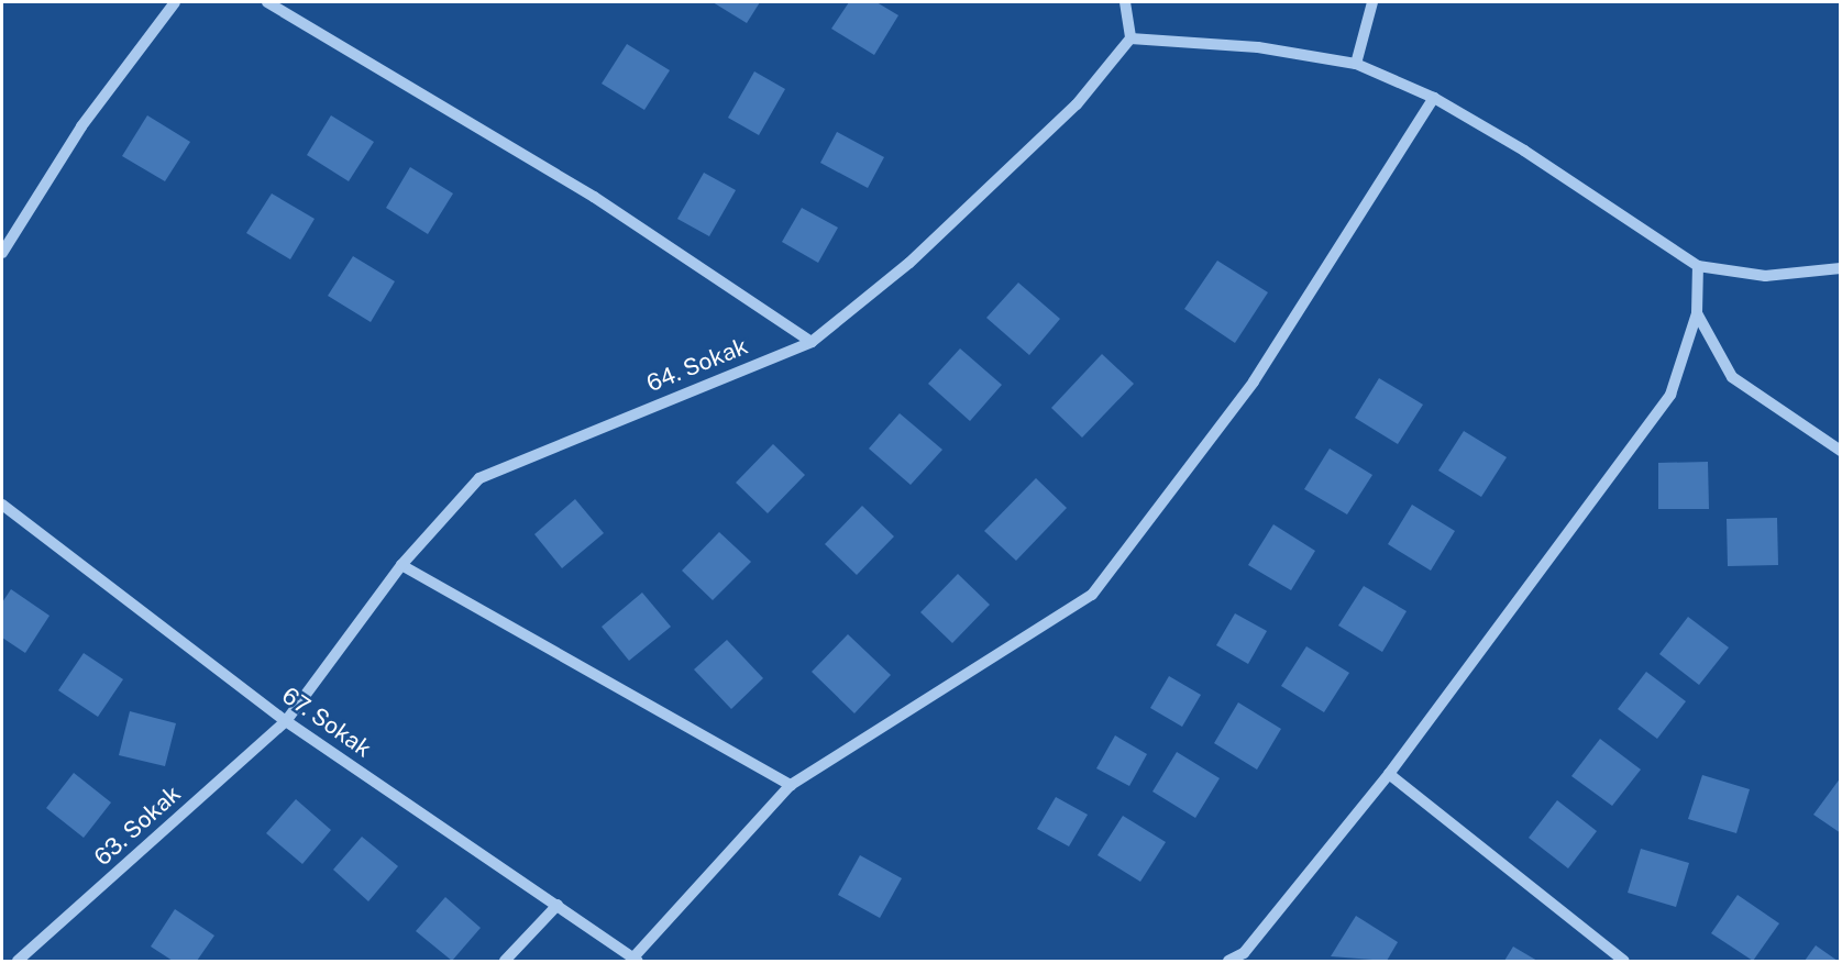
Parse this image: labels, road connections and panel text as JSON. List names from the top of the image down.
{
  "streets": {
    "street": ["64. Sokak", "67. Sokak", "63. Sokak"]
  },
  "crossings": [
    ["64. Sokak", "67. Sokak"],
    ["64. Sokak", "63. Sokak"],
    ["67. Sokak", "63. Sokak"]
  ]
}
